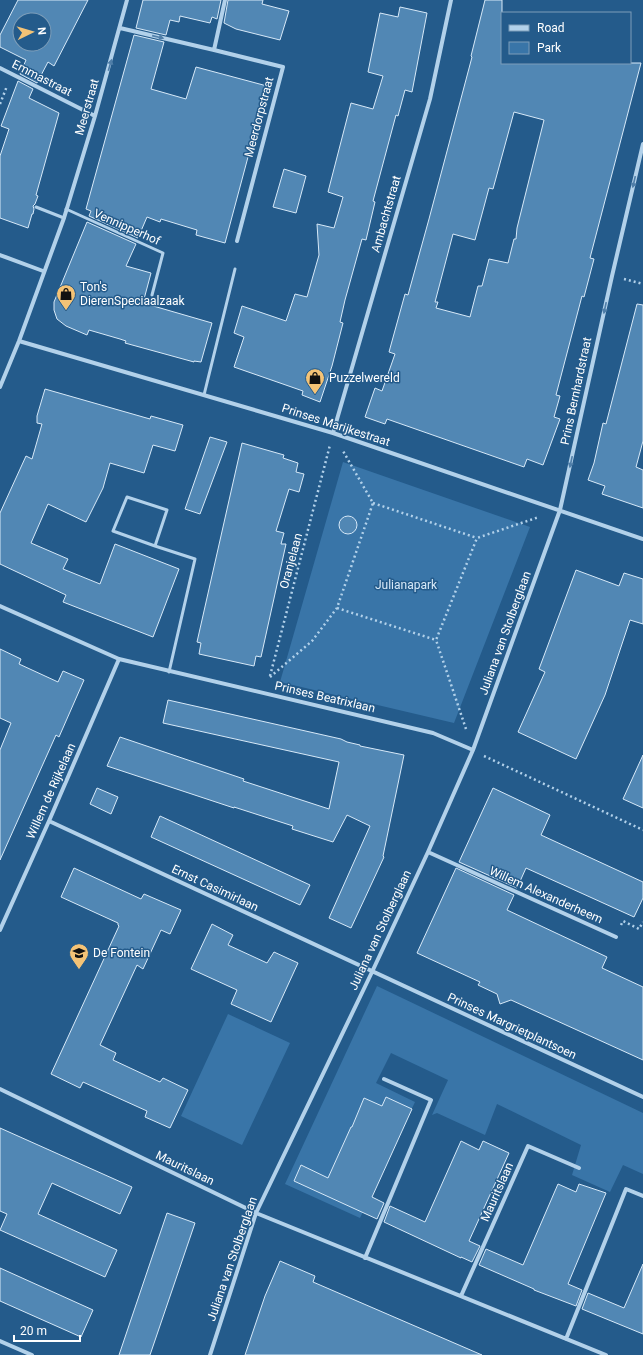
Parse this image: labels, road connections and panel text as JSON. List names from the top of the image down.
{
  "streets": {
    "street": [
      "Emmastraat",
      "Meerstraat",
      "Meerdorpstraat",
      "Ambachtstraat",
      "Prins Bernhardstraat",
      "Prinses Marijkestraat",
      "Juliana van Stolberglaan",
      "Prinses Beatrixlaan",
      "Willem de Rijkelaan",
      "Ernst Casimirlaan",
      "Willem Alexanderheem",
      "Prinses Margrietplantsoen",
      "Mauritslaan"
    ],
    "lane": ["Vennipperhof"],
    "path": ["Oranjelaan"]
  },
  "crossings": [
    ["Emmastraat", "Meerstraat"],
    ["Meerstraat", "Meerdorpstraat"],
    ["Meerstraat", "Vennipperhof"],
    ["Meerstraat", "Prinses Marijkestraat"],
    ["Ambachtstraat", "Prinses Marijkestraat"],
    ["Ambachtstraat", "Oranjelaan"],
    ["Prins Bernhardstraat", "Prinses Marijkestraat"],
    ["Prins Bernhardstraat", "Juliana van Stolberglaan"],
    ["Prinses Marijkestraat", "Oranjelaan"],
    ["Prinses Marijkestraat", "Juliana van Stolberglaan"],
    ["Oranjelaan", "Prinses Beatrixlaan"],
    ["Juliana van Stolberglaan", "Prinses Beatrixlaan"],
    ["Juliana van Stolberglaan", "Ernst Casimirlaan"],
    ["Juliana van Stolberglaan", "Willem Alexanderheem"],
    ["Juliana van Stolberglaan", "Prinses Margrietplantsoen"],
    ["Juliana van Stolberglaan", "Mauritslaan"],
    ["Prinses Beatrixlaan", "Willem de Rijkelaan"],
    ["Willem de Rijkelaan", "Ernst Casimirlaan"],
    ["Ernst Casimirlaan", "Prinses Margrietplantsoen"]
  ],
  "one_way": ["Prins Bernhardstraat"],
  "parks": ["Julianapark"],
  "places": {
    "shop": ["Ton's DierenSpeciaalzaak", "Puzzelwereld"],
    "school or university": ["De Fontein"]
  },
  "legend": ["Road", "Park"],
  "scale_bar": "20 m",
  "north": "right"
}
